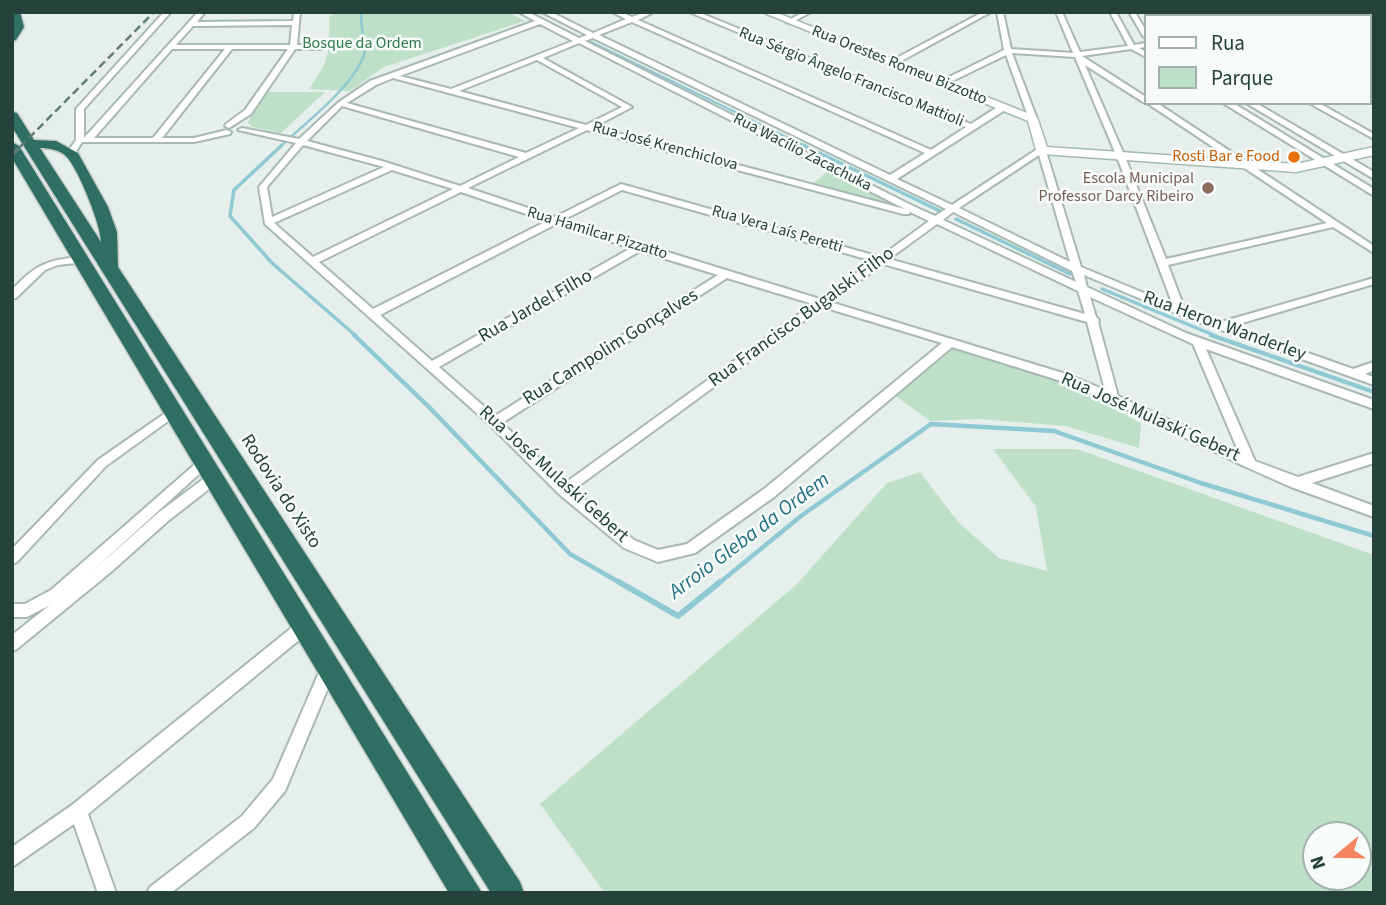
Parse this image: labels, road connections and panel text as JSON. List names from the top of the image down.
{
  "streets": {
    "highway": ["Rodovia do Xisto"],
    "street": [
      "Rua Orestes Romeu Bizzotto",
      "Rua Sérgio Ângelo Francisco Mattioli",
      "Rua José Krenchiclova",
      "Rua Wacílio Zacachuka",
      "Rua Vera Laís Peretti",
      "Rua Hamilcar Pizzatto",
      "Rua Jardel Filho",
      "Rua Francisco Bugalski Filho",
      "Rua Heron Wanderley",
      "Rua Campolim Gonçalves",
      "Rua José Mulaski Gebert"
    ]
  },
  "crossings": [
    ["Rua José Krenchiclova", "Rua Wacílio Zacachuka"],
    ["Rua José Krenchiclova", "Rua Francisco Bugalski Filho"],
    ["Rua Wacílio Zacachuka", "Rua Francisco Bugalski Filho"],
    ["Rua Wacílio Zacachuka", "Rua Heron Wanderley"],
    ["Rua Vera Laís Peretti", "Rua Hamilcar Pizzatto"],
    ["Rua Vera Laís Peretti", "Rua Francisco Bugalski Filho"],
    ["Rua Hamilcar Pizzatto", "Rua Jardel Filho"],
    ["Rua Hamilcar Pizzatto", "Rua Francisco Bugalski Filho"],
    ["Rua Hamilcar Pizzatto", "Rua Campolim Gonçalves"],
    ["Rua Hamilcar Pizzatto", "Rua José Mulaski Gebert"],
    ["Rua Jardel Filho", "Rua José Mulaski Gebert"],
    ["Rua Francisco Bugalski Filho", "Rua José Mulaski Gebert"],
    ["Rua Campolim Gonçalves", "Rua José Mulaski Gebert"]
  ],
  "water": ["Arroio Gleba da Ordem"],
  "parks": ["Bosque da Ordem"],
  "places": ["Rosti Bar e Food", "Escola Municipal Professor Darcy Ribeiro"],
  "legend": ["Rua", "Parque"],
  "north": "left"
}
